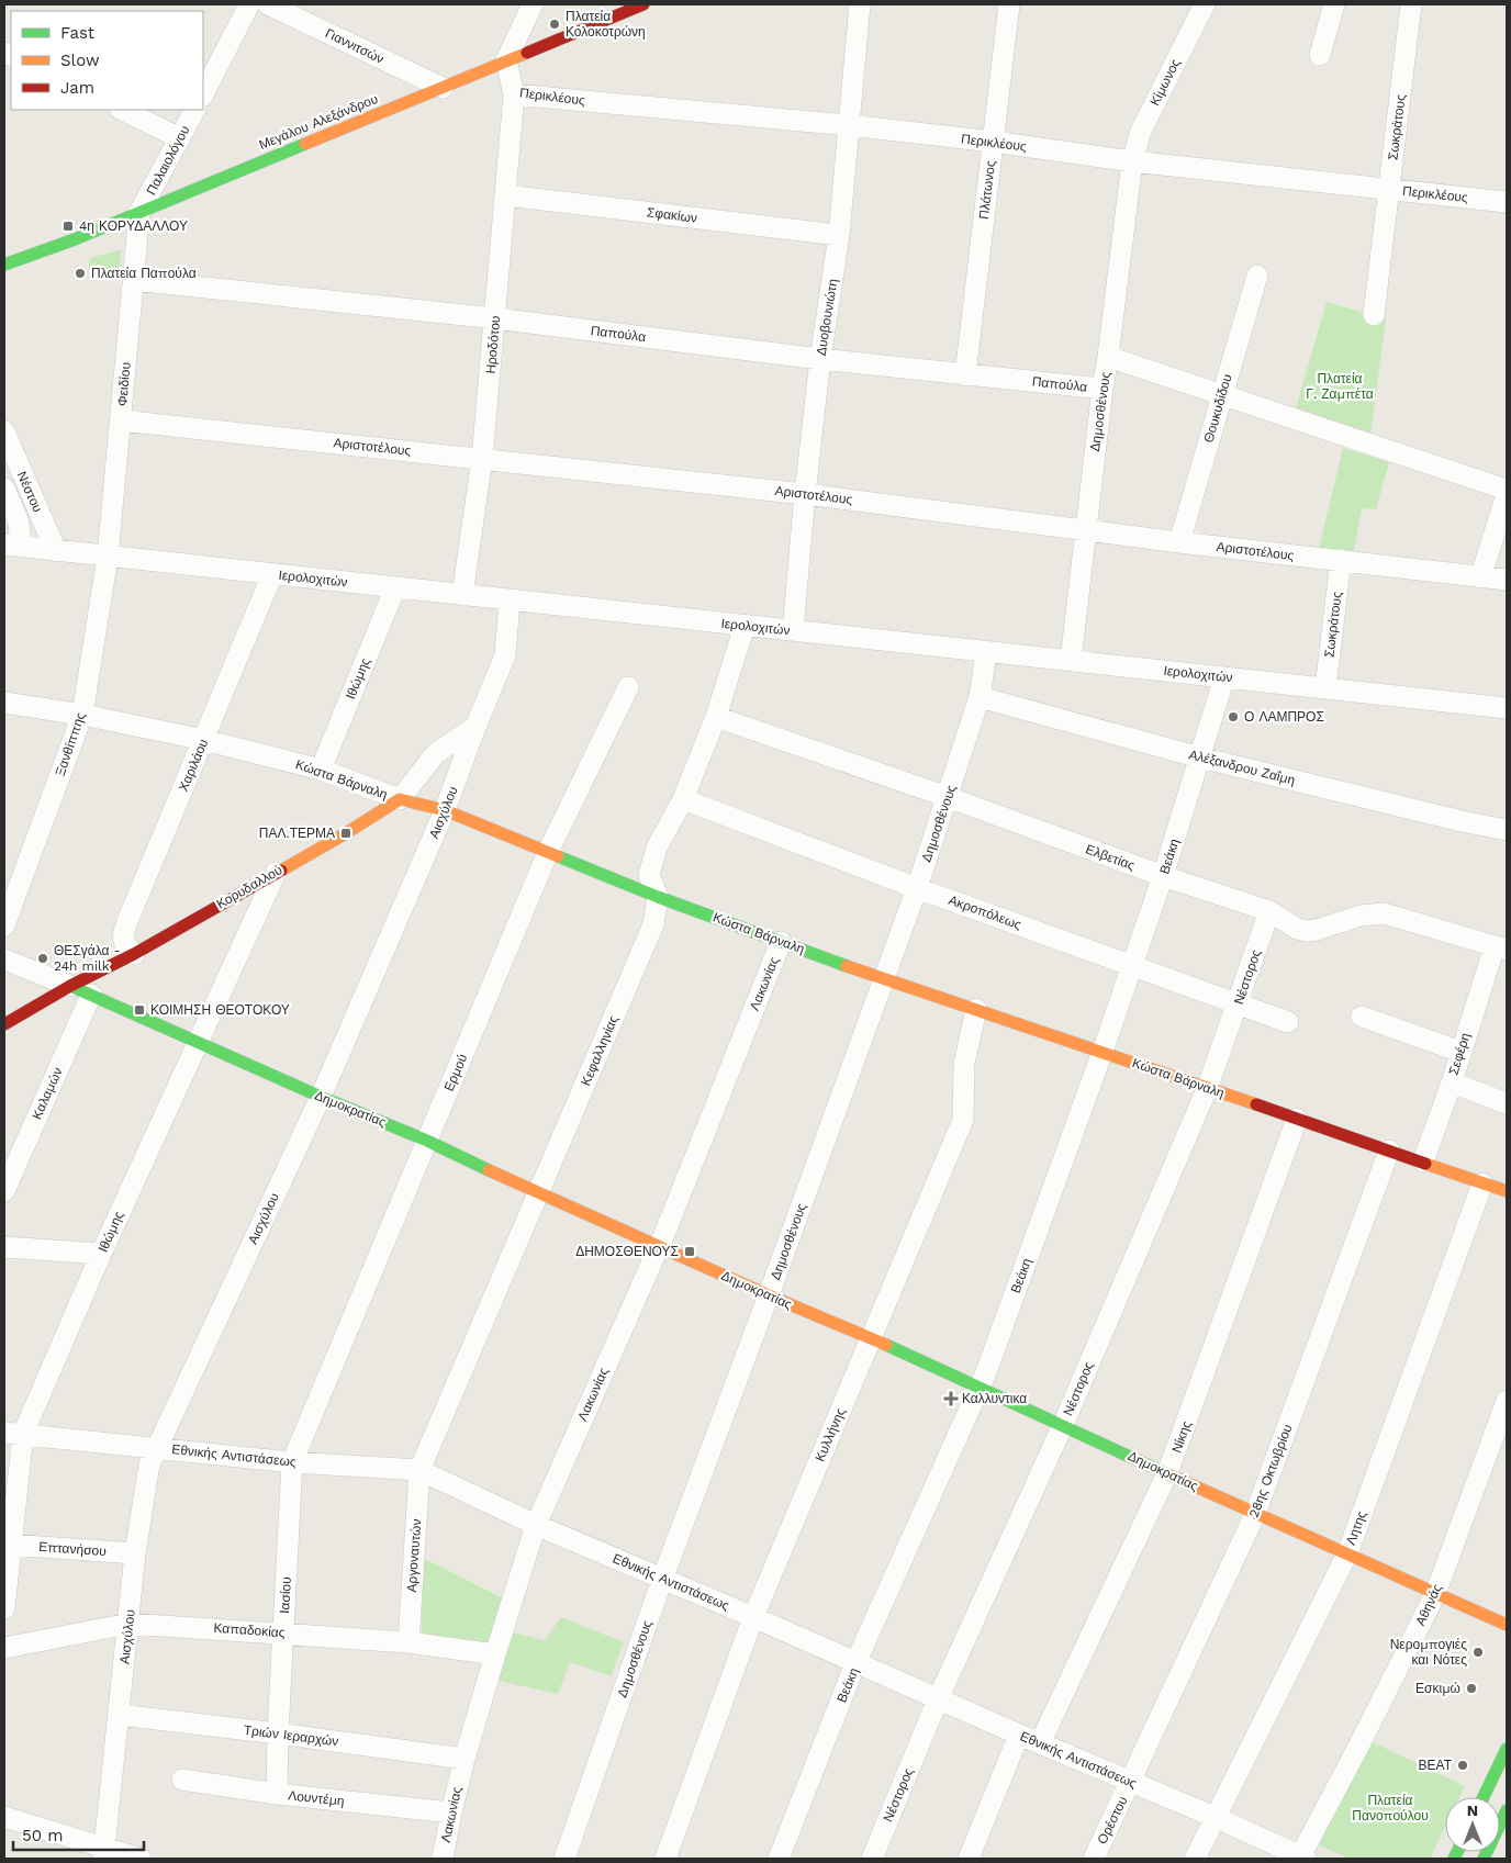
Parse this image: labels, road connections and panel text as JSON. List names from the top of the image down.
{
  "streets": {
    "street": [
      "Γιαννιτσών",
      "Κίμωνος",
      "Περικλέους",
      "Μεγάλου Αλεξάνδρου",
      "Σωκράτους",
      "Παλαιολόγου",
      "Πλάτωνος",
      "Σφακίων",
      "Δυοβουνιώτη",
      "Παπούλα",
      "Ηροδότου",
      "Φειδίου",
      "Θουκυδίδου",
      "Δημοσθένους",
      "Αριστοτέλους",
      "Νέστου",
      "Ιερολοχιτών",
      "Ιθώμης",
      "Ξανθίππης",
      "Χαριλάου",
      "Αλέξανδρου Ζαΐμη",
      "Κώστα Βάρναλη",
      "Αισχύλου",
      "Βεάκη",
      "Ελβετίας",
      "Κορυδαλλού",
      "Ακροπόλεως",
      "Νέστορος",
      "Λακωνίας",
      "Κεφαλληνίας",
      "Σεφέρη",
      "Ερμού",
      "Καλαμών",
      "Δημοκρατίας",
      "Κυλλήνης",
      "Νίκης",
      "Εθνικής Αντιστάσεως",
      "28ης Οκτωβρίου",
      "Λητης",
      "Επτανήσου",
      "Αργοναυτών",
      "Ιασίου",
      "Αθηνάς",
      "Καπαδοκίας",
      "Τριών Ιεραρχών",
      "Λουντέμη",
      "Ορέστου"
    ]
  },
  "crossings": [
    ["Γιαννιτσών", "Μεγάλου Αλεξάνδρου"],
    ["Κίμωνος", "Περικλέους"],
    ["Κίμωνος", "Δημοσθένους"],
    ["Περικλέους", "Μεγάλου Αλεξάνδρου"],
    ["Περικλέους", "Σωκράτους"],
    ["Περικλέους", "Πλάτωνος"],
    ["Περικλέους", "Δυοβουνιώτη"],
    ["Περικλέους", "Ηροδότου"],
    ["Περικλέους", "Δημοσθένους"],
    ["Μεγάλου Αλεξάνδρου", "Παλαιολόγου"],
    ["Μεγάλου Αλεξάνδρου", "Φειδίου"],
    ["Σωκράτους", "Αριστοτέλους"],
    ["Σωκράτους", "Ιερολοχιτών"],
    ["Παλαιολόγου", "Φειδίου"],
    ["Πλάτωνος", "Παπούλα"],
    ["Σφακίων", "Δυοβουνιώτη"],
    ["Σφακίων", "Ηροδότου"],
    ["Δυοβουνιώτη", "Παπούλα"],
    ["Δυοβουνιώτη", "Αριστοτέλους"],
    ["Δυοβουνιώτη", "Ιερολοχιτών"],
    ["Παπούλα", "Ηροδότου"],
    ["Παπούλα", "Φειδίου"],
    ["Παπούλα", "Δημοσθένους"],
    ["Ηροδότου", "Αριστοτέλους"],
    ["Ηροδότου", "Ιερολοχιτών"],
    ["Φειδίου", "Αριστοτέλους"],
    ["Φειδίου", "Ιερολοχιτών"],
    ["Φειδίου", "Ξανθίππης"],
    ["Θουκυδίδου", "Αριστοτέλους"],
    ["Δημοσθένους", "Αριστοτέλους"],
    ["Δημοσθένους", "Ιερολοχιτών"],
    ["Δημοσθένους", "Αλέξανδρου Ζαΐμη"],
    ["Δημοσθένους", "Κώστα Βάρναλη"],
    ["Δημοσθένους", "Ελβετίας"],
    ["Δημοσθένους", "Ακροπόλεως"],
    ["Δημοσθένους", "Δημοκρατίας"],
    ["Δημοσθένους", "Εθνικής Αντιστάσεως"],
    ["Νέστου", "Ιερολοχιτών"],
    ["Ιερολοχιτών", "Ιθώμης"],
    ["Ιερολοχιτών", "Ξανθίππης"],
    ["Ιερολοχιτών", "Χαριλάου"],
    ["Ιερολοχιτών", "Αισχύλου"],
    ["Ιερολοχιτών", "Βεάκη"],
    ["Ιερολοχιτών", "Κεφαλληνίας"],
    ["Ιθώμης", "Κώστα Βάρναλη"],
    ["Ιθώμης", "Κορυδαλλού"],
    ["Ιθώμης", "Δημοκρατίας"],
    ["Ιθώμης", "Εθνικής Αντιστάσεως"],
    ["Ιθώμης", "Επτανήσου"],
    ["Ξανθίππης", "Κώστα Βάρναλη"],
    ["Χαριλάου", "Κώστα Βάρναλη"],
    ["Χαριλάου", "Κορυδαλλού"],
    ["Αλέξανδρου Ζαΐμη", "Βεάκη"],
    ["Κώστα Βάρναλη", "Αισχύλου"],
    ["Κώστα Βάρναλη", "Βεάκη"],
    ["Κώστα Βάρναλη", "Κορυδαλλού"],
    ["Κώστα Βάρναλη", "Νέστορος"],
    ["Κώστα Βάρναλη", "Λακωνίας"],
    ["Κώστα Βάρναλη", "Κεφαλληνίας"],
    ["Κώστα Βάρναλη", "Σεφέρη"],
    ["Κώστα Βάρναλη", "Ερμού"],
    ["Κώστα Βάρναλη", "Κυλλήνης"],
    ["Κώστα Βάρναλη", "Νίκης"],
    ["Κώστα Βάρναλη", "28ης Οκτωβρίου"],
    ["Κώστα Βάρναλη", "Λητης"],
    ["Αισχύλου", "Κορυδαλλού"],
    ["Αισχύλου", "Δημοκρατίας"],
    ["Αισχύλου", "Εθνικής Αντιστάσεως"],
    ["Αισχύλου", "Επτανήσου"],
    ["Αισχύλου", "Καπαδοκίας"],
    ["Αισχύλου", "Τριών Ιεραρχών"],
    ["Βεάκη", "Ελβετίας"],
    ["Βεάκη", "Ακροπόλεως"],
    ["Βεάκη", "Δημοκρατίας"],
    ["Βεάκη", "Εθνικής Αντιστάσεως"],
    ["Ελβετίας", "Νέστορος"],
    ["Ελβετίας", "Κεφαλληνίας"],
    ["Ελβετίας", "Σεφέρη"],
    ["Κορυδαλλού", "Δημοκρατίας"],
    ["Ακροπόλεως", "Νέστορος"],
    ["Ακροπόλεως", "Κεφαλληνίας"],
    ["Νέστορος", "Δημοκρατίας"],
    ["Νέστορος", "Εθνικής Αντιστάσεως"],
    ["Λακωνίας", "Δημοκρατίας"],
    ["Λακωνίας", "Εθνικής Αντιστάσεως"],
    ["Λακωνίας", "Καπαδοκίας"],
    ["Λακωνίας", "Τριών Ιεραρχών"],
    ["Λακωνίας", "Λουντέμη"],
    ["Κεφαλληνίας", "Δημοκρατίας"],
    ["Κεφαλληνίας", "Εθνικής Αντιστάσεως"],
    ["Κεφαλληνίας", "Αργοναυτών"],
    ["Ερμού", "Δημοκρατίας"],
    ["Ερμού", "Εθνικής Αντιστάσεως"],
    ["Ερμού", "Ιασίου"],
    ["Καλαμών", "Δημοκρατίας"],
    ["Δημοκρατίας", "Κυλλήνης"],
    ["Δημοκρατίας", "Νίκης"],
    ["Δημοκρατίας", "28ης Οκτωβρίου"],
    ["Δημοκρατίας", "Λητης"],
    ["Δημοκρατίας", "Αθηνάς"],
    ["Κυλλήνης", "Εθνικής Αντιστάσεως"],
    ["Νίκης", "Εθνικής Αντιστάσεως"],
    ["Εθνικής Αντιστάσεως", "28ης Οκτωβρίου"],
    ["Εθνικής Αντιστάσεως", "Λητης"],
    ["Εθνικής Αντιστάσεως", "Αργοναυτών"],
    ["Εθνικής Αντιστάσεως", "Ιασίου"],
    ["Εθνικής Αντιστάσεως", "Αθηνάς"],
    ["Εθνικής Αντιστάσεως", "Ορέστου"],
    ["28ης Οκτωβρίου", "Ορέστου"],
    ["Αργοναυτών", "Καπαδοκίας"],
    ["Ιασίου", "Καπαδοκίας"],
    ["Ιασίου", "Τριών Ιεραρχών"],
    ["Ιασίου", "Λουντέμη"]
  ],
  "parks": ["Πλατεία Γ. Ζαμπέτα", "Πλατεία Πανοπούλου"],
  "places": {
    "other": [
      "Πλατεία Κολοκοτρώνη",
      "Πλατεία Παπούλα",
      "Ο ΛΑΜΠΡΟΣ",
      "ΘΕΣγάλα - 24h milk",
      "Νερομπογιές και Νότες",
      "Εσκιμώ",
      "ΒΕΑΤ"
    ],
    "transit": [
      "4η ΚΟΡΥΔΑΛΛΟΥ",
      "ΠΑΛ.ΤΕΡΜΑ",
      "ΚΟΙΜΗΣΗ ΘΕΟΤΟΚΟΥ",
      "ΔΗΜΟΣΘΕΝΟΥΣ"
    ],
    "health": ["Καλλυντικα"]
  },
  "legend": ["Fast", "Slow", "Jam"],
  "scale_bar": "50 m",
  "north": "top"
}
